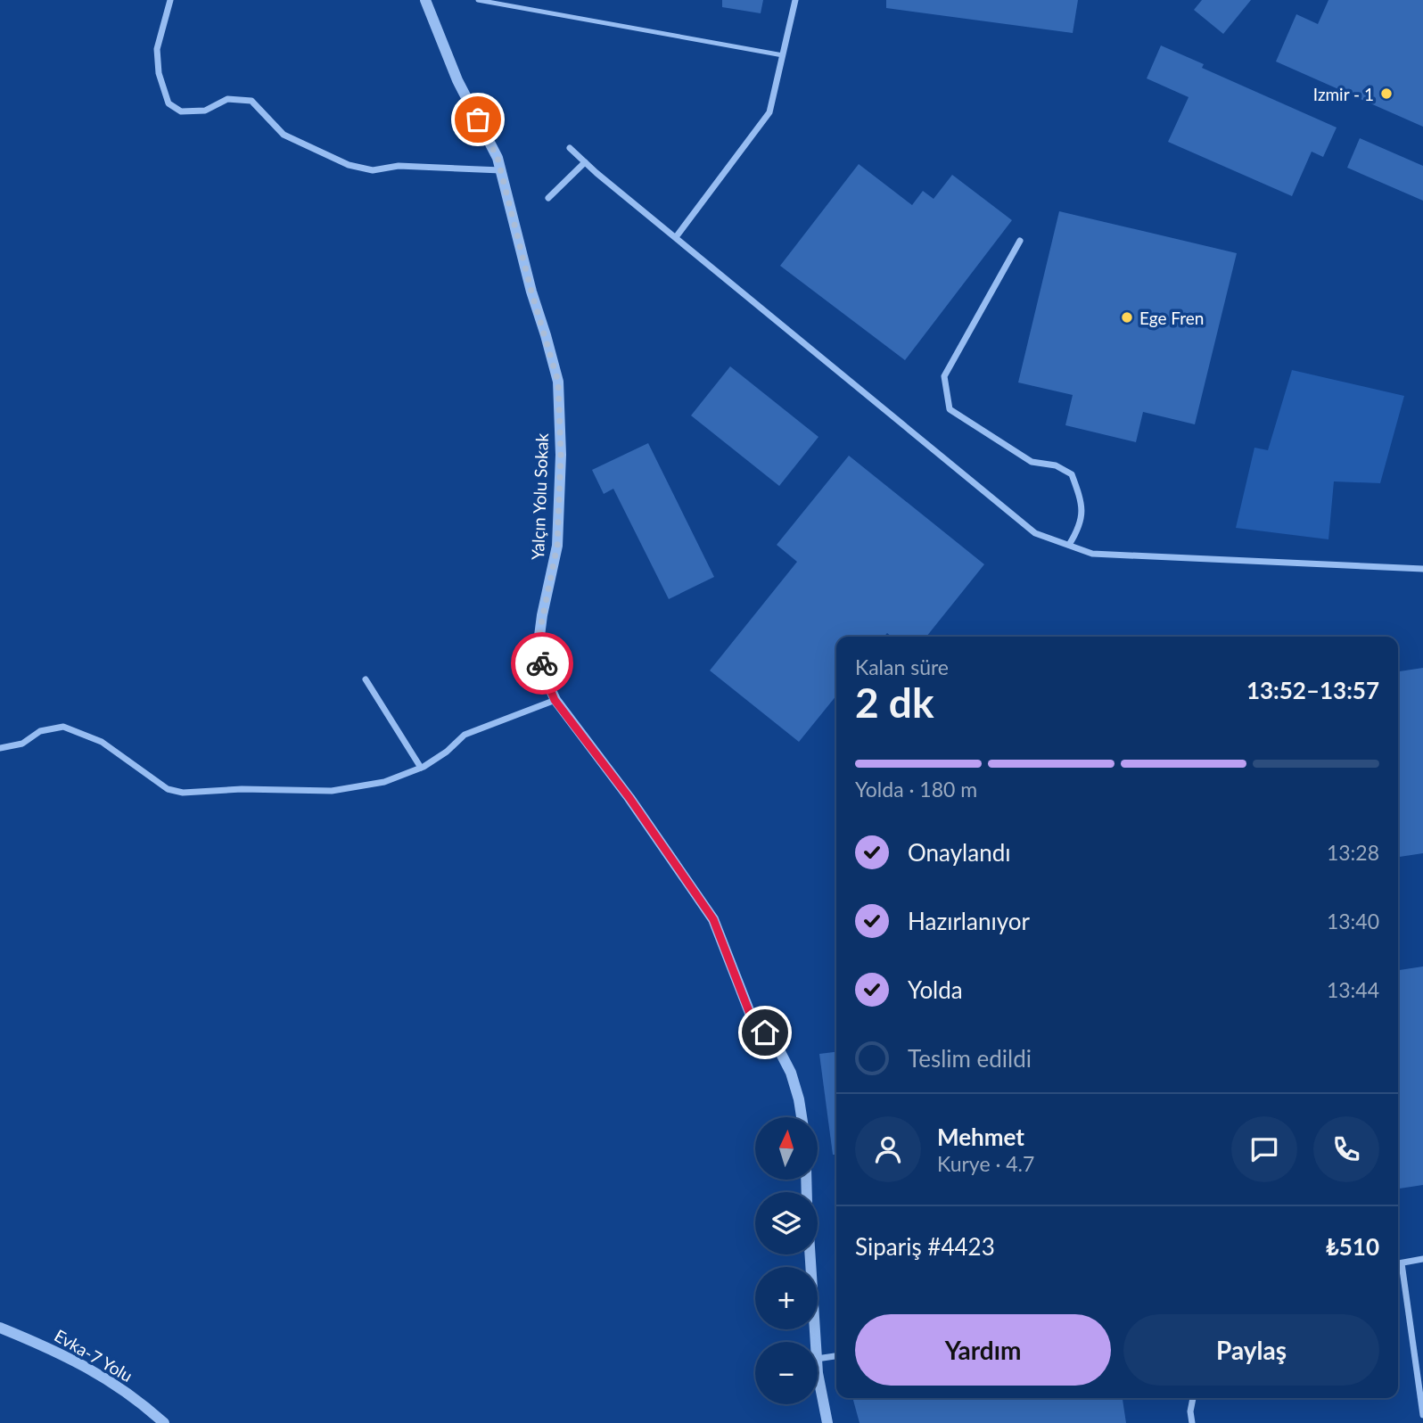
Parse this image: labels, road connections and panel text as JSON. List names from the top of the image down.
{
  "streets": {
    "street": ["Yalçın Yolu Sokak", "Evka-7 Yolu"]
  },
  "places": ["Izmir - 1", "Ege Fren"],
  "north": "top",
  "page": {
    "heading": ["2 dk", "Kalan süre", "13:52–13:57"],
    "panel": [
      "Mehmet",
      "Kurye · 4.7",
      "Sipariş #4423",
      "₺510"
    ],
    "bar": "Yolda · 180 m",
    "list": [
      ["Onaylandı", "13:28"],
      ["Hazırlanıyor", "13:40"],
      ["Yolda", "13:44"],
      "Teslim edildi"
    ],
    "map_buttons": ["+", "−"],
    "buttons": ["Yardım", "Paylaş"]
  }
}
